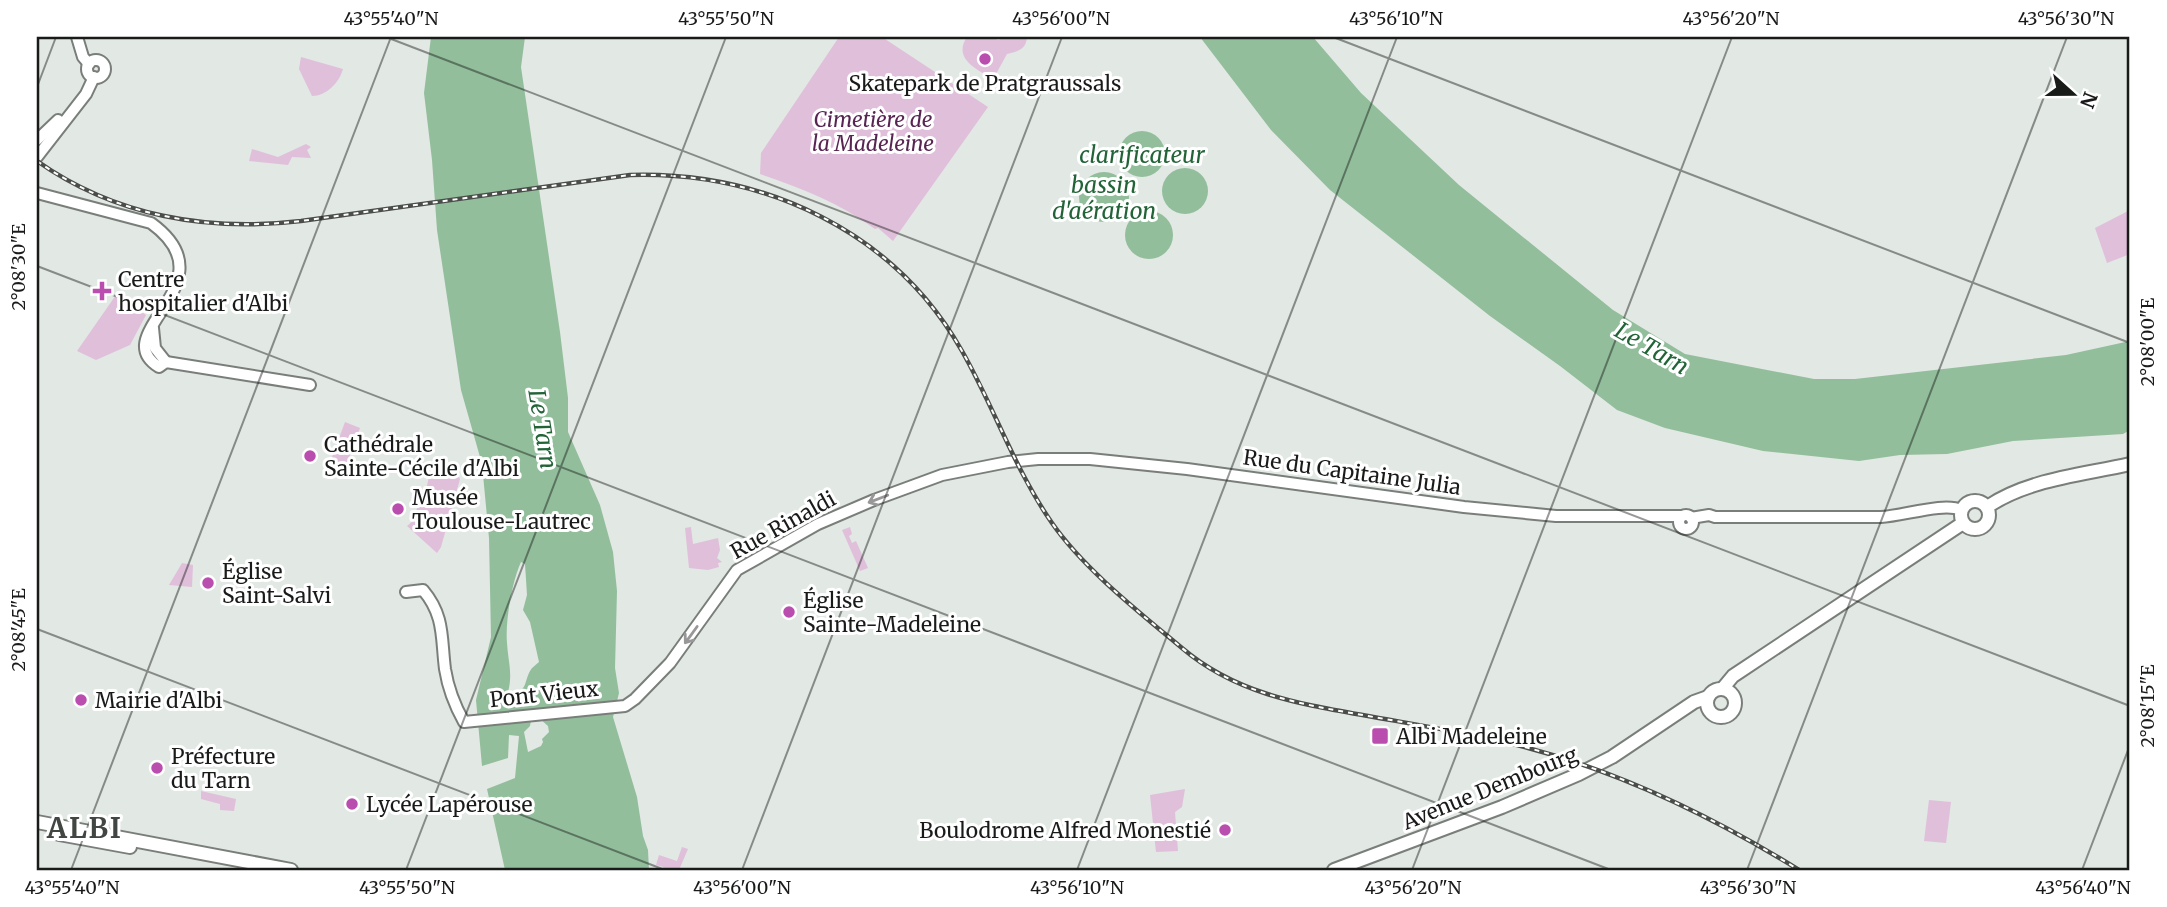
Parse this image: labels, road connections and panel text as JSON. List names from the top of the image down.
{
  "streets": {
    "main road": ["Avenue Dembourg"],
    "street": ["Rue du Capitaine Julia", "Rue Rinaldi", "Pont Vieux"]
  },
  "crossings": [
    ["Rue du Capitaine Julia", "Rue Rinaldi"],
    ["Rue Rinaldi", "Pont Vieux"]
  ],
  "one_way": ["Rue Rinaldi"],
  "districts": ["ALBI"],
  "water": ["clarificateur", "bassin d'aération", "Le Tarn"],
  "parks": ["Cimetière de la Madeleine"],
  "places": {
    "other": [
      "Skatepark de Pratgraussals",
      "Cathédrale Sainte-Cécile d'Albi",
      "Musée Toulouse-Lautrec",
      "Église Saint-Salvi",
      "Église Sainte-Madeleine",
      "Mairie d'Albi",
      "Préfecture du Tarn",
      "Lycée Lapérouse",
      "Boulodrome Alfred Monestié"
    ],
    "health": ["Centre hospitalier d'Albi"],
    "transit": ["Albi Madeleine"]
  },
  "north": "right",
  "coordinates": [
    "43°55'40\"N",
    "43°55'50\"N",
    "43°56'00\"N",
    "43°56'10\"N",
    "43°56'20\"N",
    "43°56'30\"N",
    "2°08'30\"E",
    "2°08'00\"E",
    "2°08'45\"E",
    "2°08'15\"E",
    "43°56'40\"N"
  ]
}
